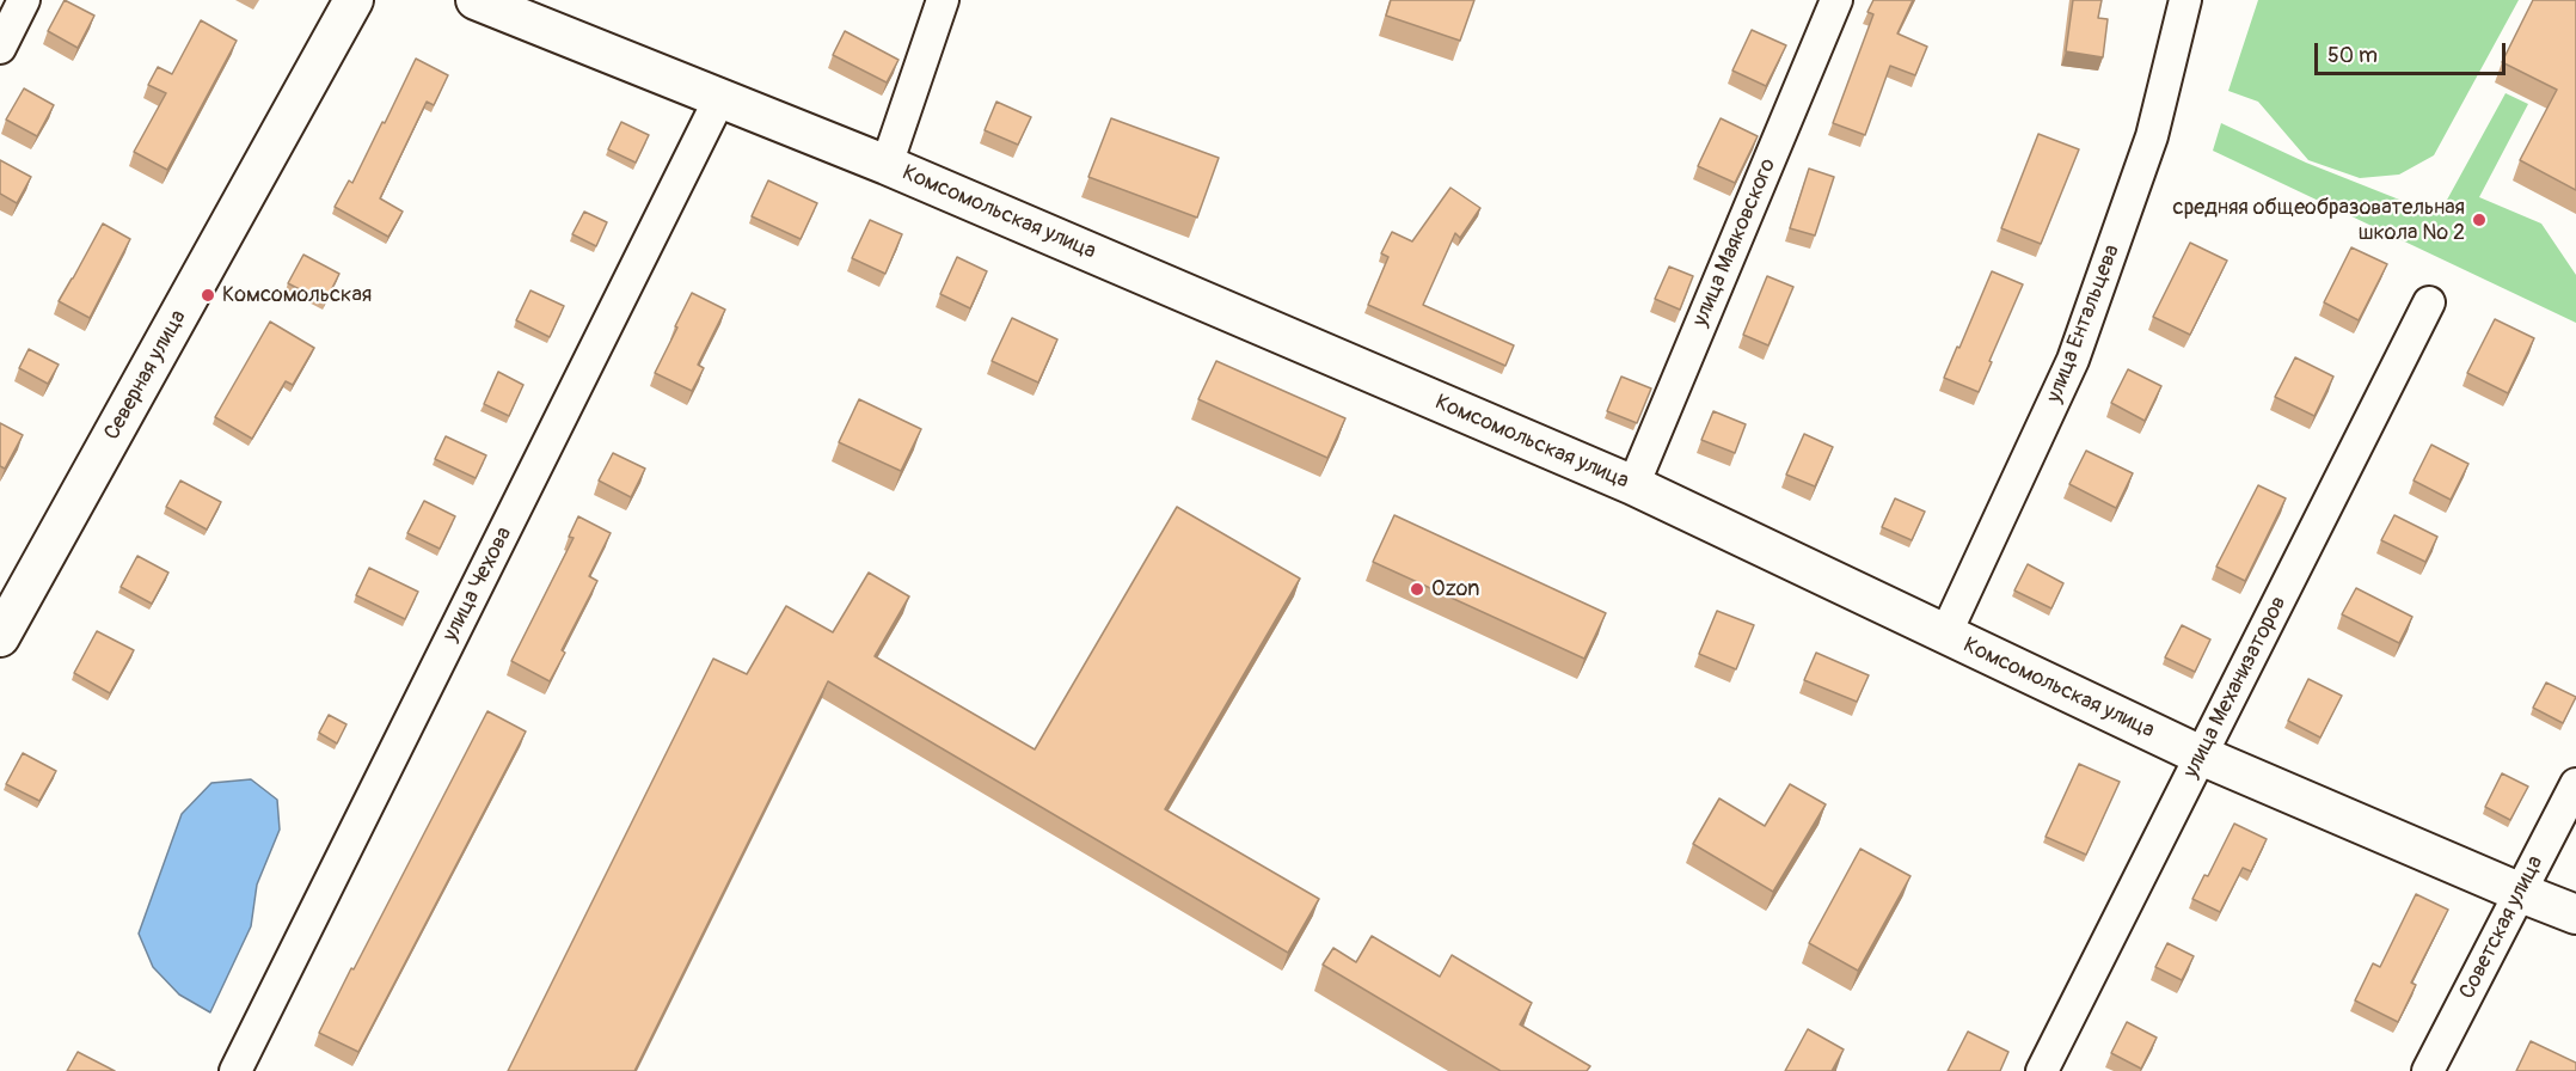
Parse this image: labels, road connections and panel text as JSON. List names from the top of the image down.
{
  "streets": {
    "street": [
      "Комсомольская улица",
      "улица Маяковского",
      "улица Ентальцева",
      "Северная улица",
      "улица Чехова",
      "улица Механизаторов",
      "Советская улица"
    ]
  },
  "crossings": [
    ["Комсомольская улица", "улица Маяковского"],
    ["Комсомольская улица", "улица Ентальцева"],
    ["Комсомольская улица", "улица Чехова"],
    ["Комсомольская улица", "улица Механизаторов"],
    ["Комсомольская улица", "Советская улица"]
  ],
  "places": ["средняя общеобразовательная школа № 2", "Комсомольская", "Ozon"],
  "scale_bar": "50 m"
}
